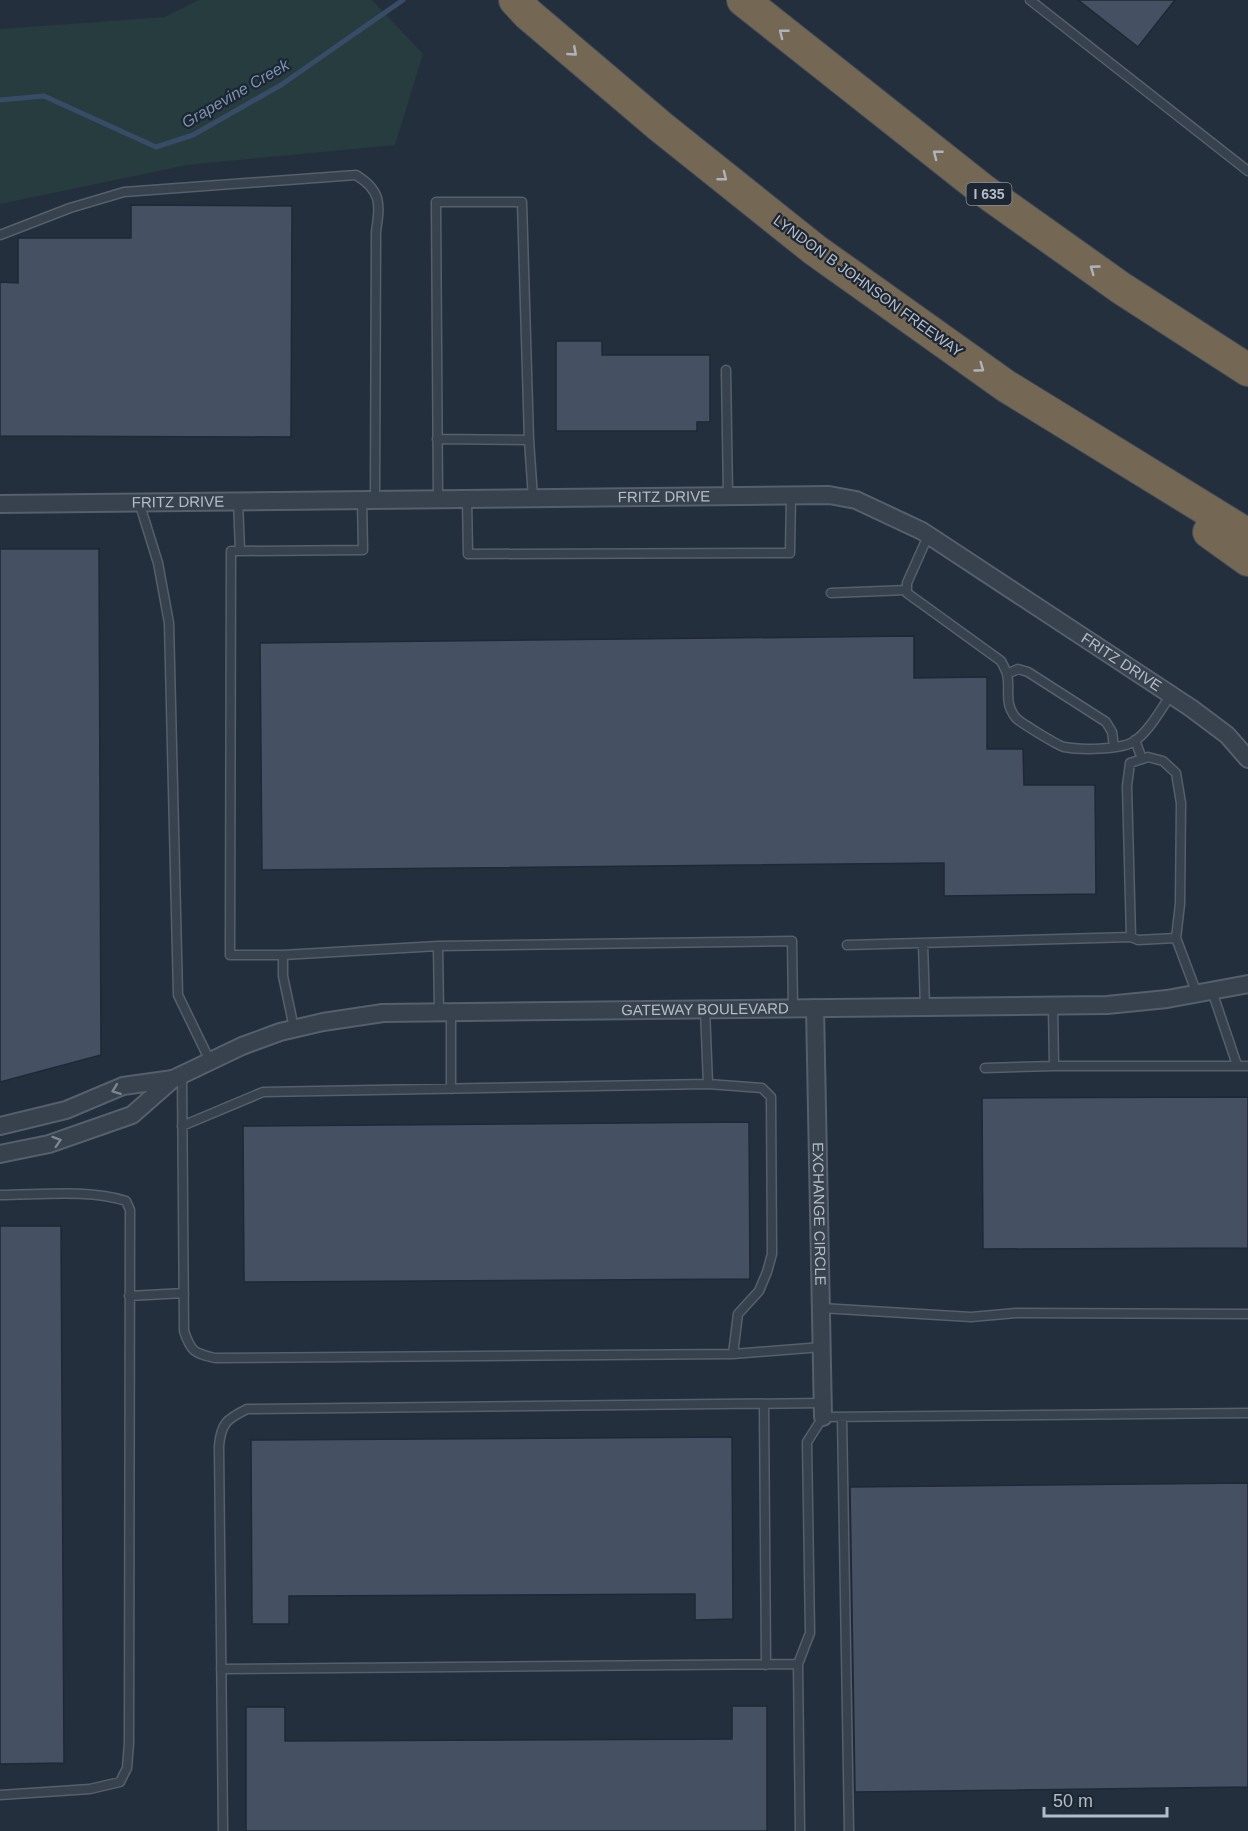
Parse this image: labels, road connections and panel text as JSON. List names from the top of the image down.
{
  "streets": {
    "highway": ["I 635", "LYNDON B JOHNSON FREEWAY"],
    "street": ["FRITZ DRIVE", "GATEWAY BOULEVARD", "EXCHANGE CIRCLE"]
  },
  "crossings": [
    ["GATEWAY BOULEVARD", "EXCHANGE CIRCLE"]
  ],
  "water": ["Grapevine Creek"],
  "scale_bar": "50 m"
}
